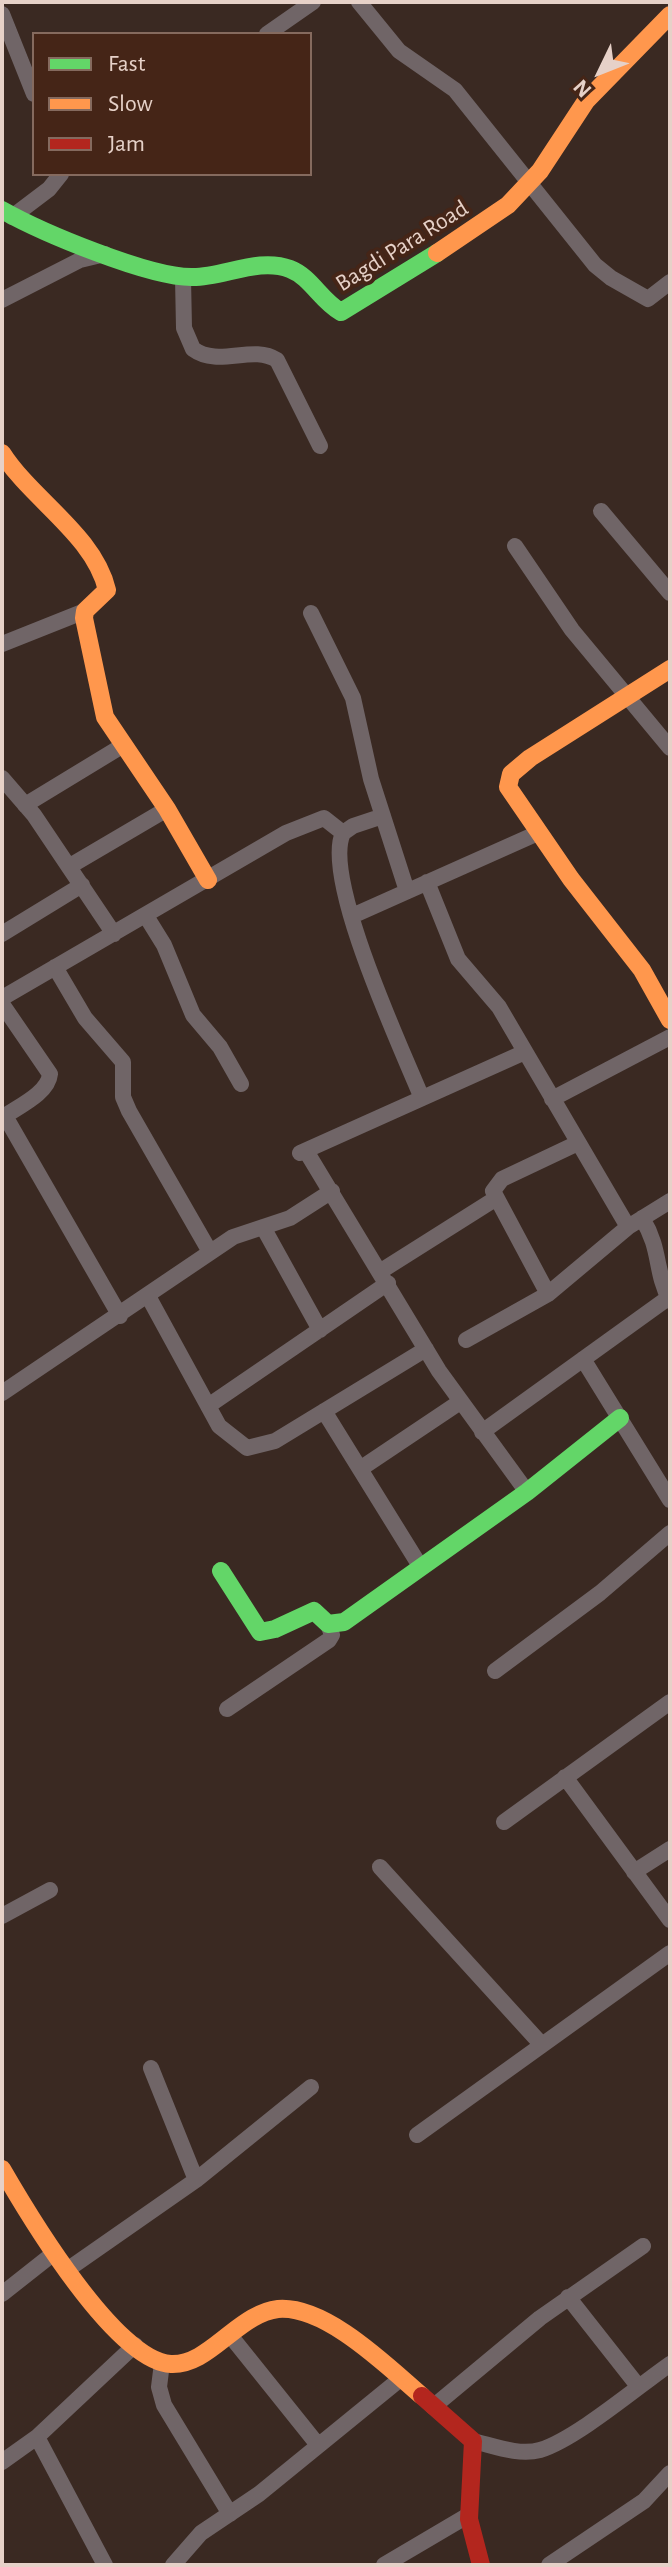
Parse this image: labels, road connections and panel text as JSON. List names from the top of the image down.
{
  "streets": {
    "street": ["Bagdi Para Road"]
  },
  "legend": ["Fast", "Slow", "Jam"],
  "north": "bottom left"
}
